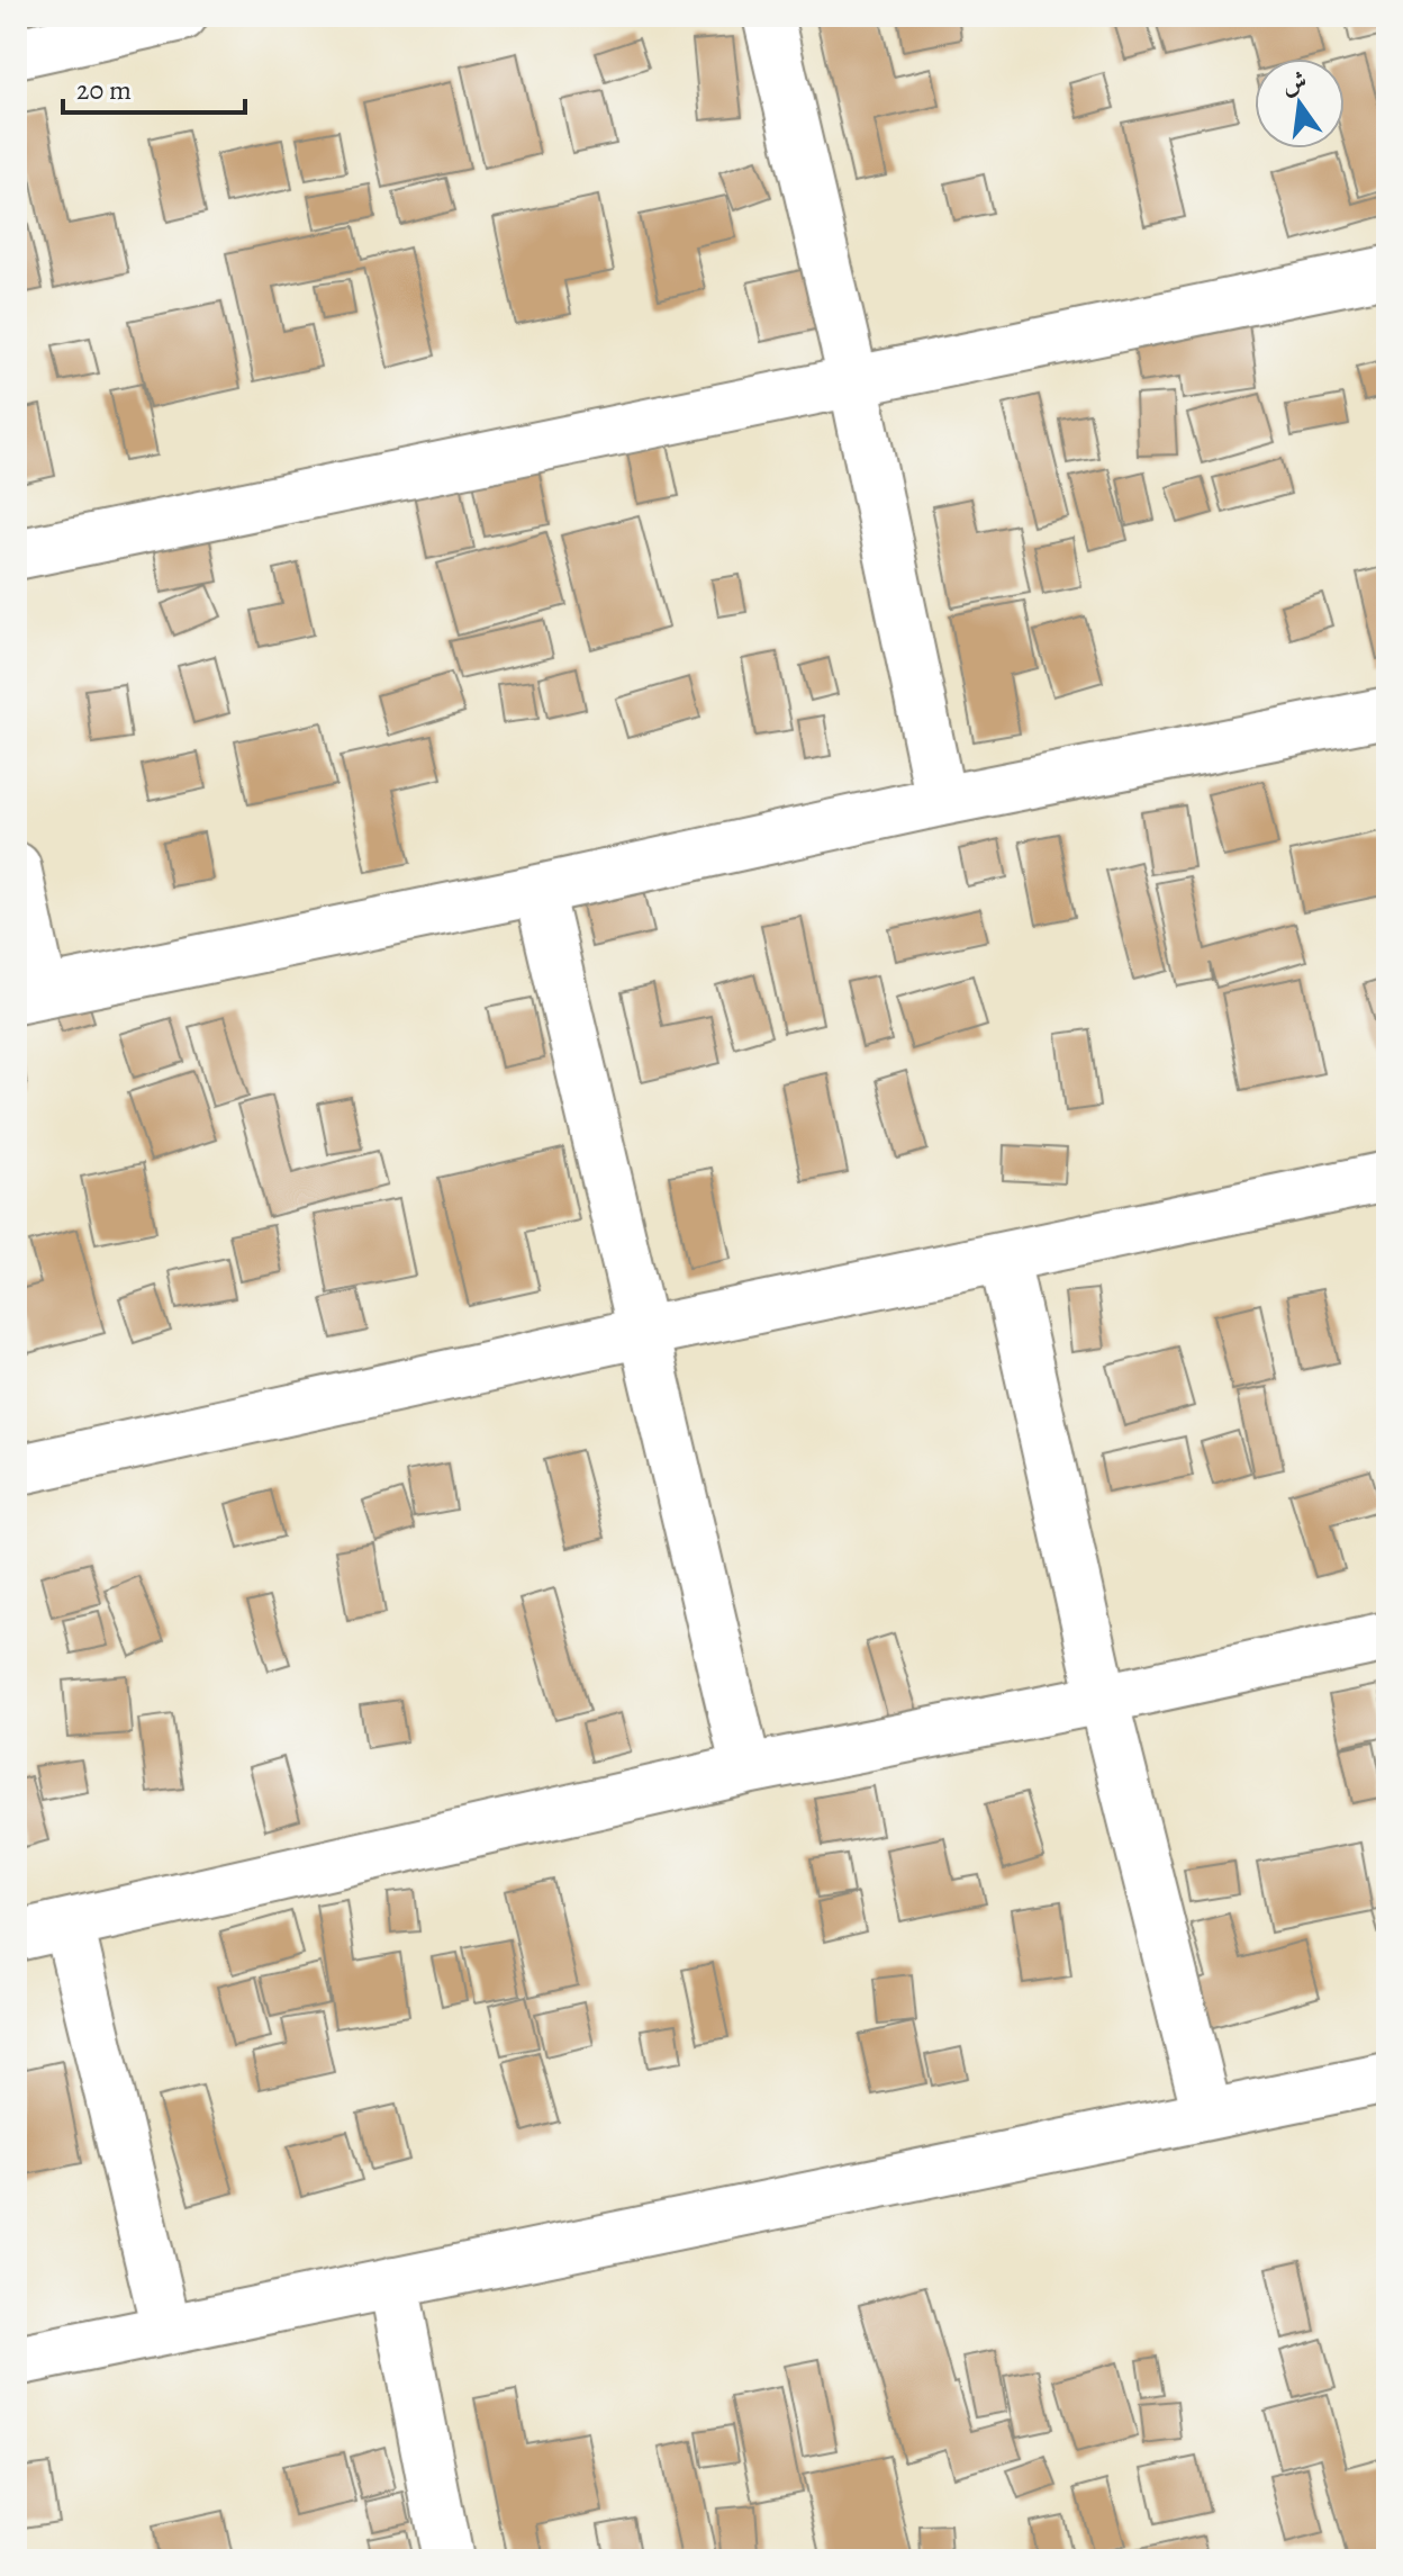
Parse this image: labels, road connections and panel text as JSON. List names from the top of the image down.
{
  "scale_bar": "20 m",
  "north": "top"
}
